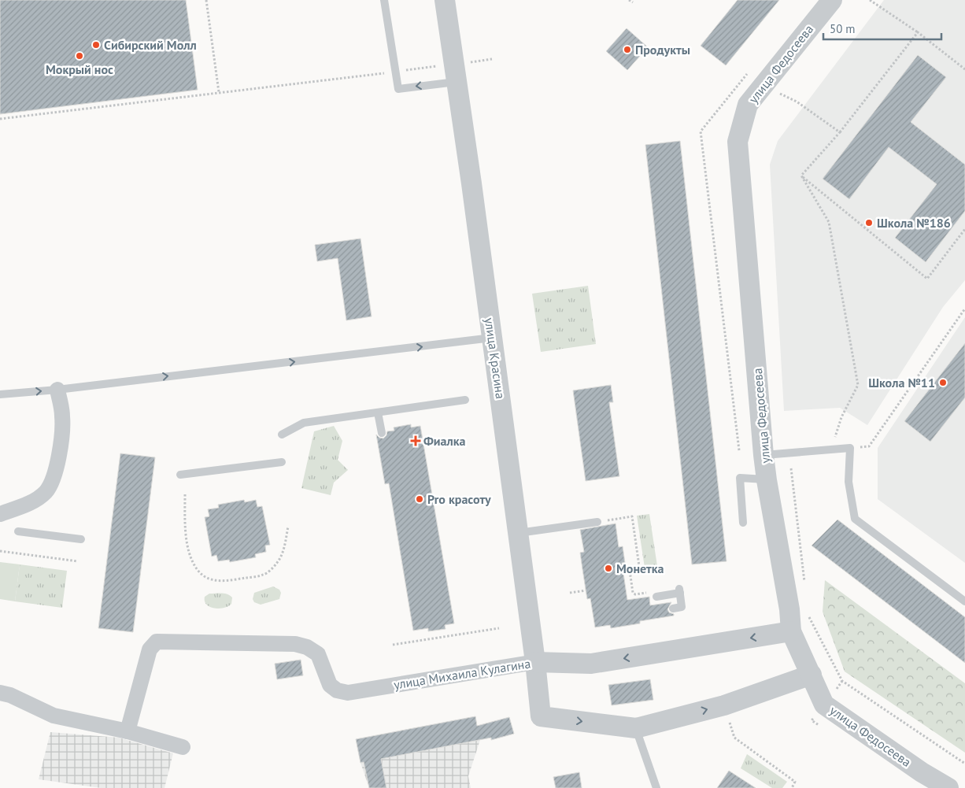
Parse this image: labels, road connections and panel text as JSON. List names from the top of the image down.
{
  "streets": {
    "street": ["улица Федосеева", "улица Красина", "улица Михаила Кулагина"]
  },
  "crossings": [
    ["улица Федосеева", "улица Михаила Кулагина"],
    ["улица Красина", "улица Михаила Кулагина"]
  ],
  "places": {
    "other": [
      "Сибирский Молл",
      "Продукты",
      "Мокрый нос",
      "Школа №186",
      "Школа №11",
      "Pro красоту",
      "Монетка"
    ],
    "health": ["Фиалка"]
  },
  "scale_bar": "50 m"
}
